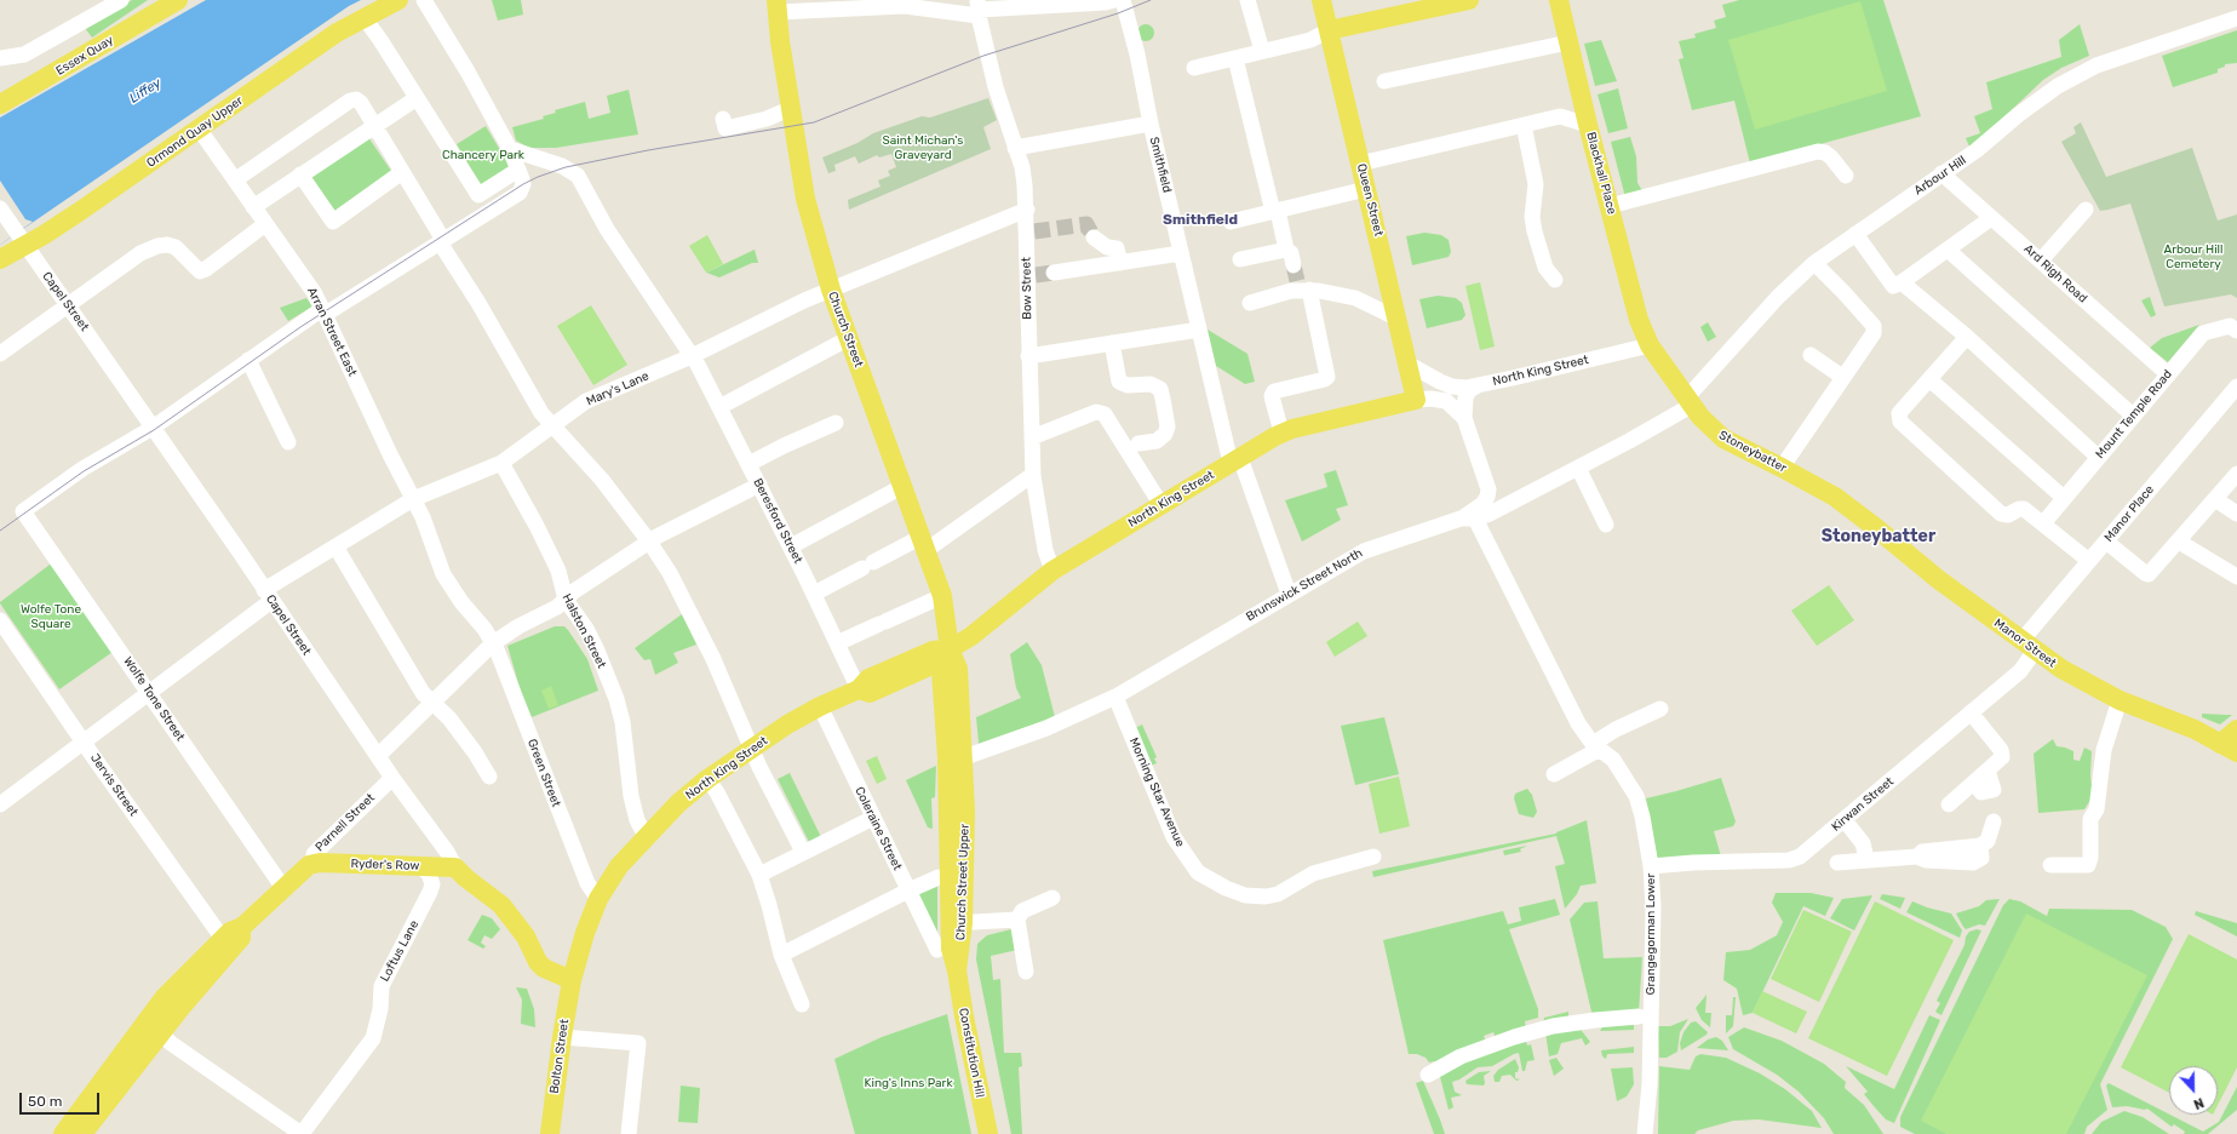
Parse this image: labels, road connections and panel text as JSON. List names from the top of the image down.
{
  "streets": {
    "main road": [
      "Essex Quay",
      "Ormond Quay Upper",
      "Blackhall Place",
      "Queen Street",
      "Capel Street",
      "Church Street",
      "North King Street",
      "Stoneybatter",
      "Manor Street",
      "Parnell Street",
      "Ryder's Row",
      "Church Street Upper",
      "Constitution Hill",
      "Bolton Street"
    ],
    "street": [
      "Smithfield",
      "Arbour Hill",
      "Ard Righ Road",
      "Bow Street",
      "Arran Street East",
      "Mary's Lane",
      "Mount Temple Road",
      "Manor Place",
      "Beresford Street",
      "Brunswick Street North",
      "Halston Street",
      "Wolfe Tone Street",
      "Green Street",
      "Jervis Street",
      "Morning Star Avenue",
      "Kirwan Street",
      "Coleraine Street",
      "Grangegorman Lower",
      "Loftus Lane"
    ]
  },
  "crossings": [
    ["Ormond Quay Upper", "Capel Street"],
    ["Ormond Quay Upper", "Arran Street East"],
    ["Smithfield", "North King Street"],
    ["Smithfield", "Brunswick Street North"],
    ["Blackhall Place", "North King Street"],
    ["Blackhall Place", "Stoneybatter"],
    ["Arbour Hill", "Ard Righ Road"],
    ["Arbour Hill", "Stoneybatter"],
    ["Arbour Hill", "Brunswick Street North"],
    ["Queen Street", "North King Street"],
    ["Ard Righ Road", "Mount Temple Road"],
    ["Bow Street", "North King Street"],
    ["Bow Street", "Mary's Lane"],
    ["Capel Street", "North King Street"],
    ["Capel Street", "Mary's Lane"],
    ["Capel Street", "Wolfe Tone Street"],
    ["Capel Street", "Parnell Street"],
    ["Capel Street", "Ryder's Row"],
    ["Capel Street", "Bolton Street"],
    ["Church Street", "North King Street"],
    ["Church Street", "Mary's Lane"],
    ["Church Street", "Church Street Upper"],
    ["Arran Street East", "Mary's Lane"],
    ["Arran Street East", "Green Street"],
    ["North King Street", "Stoneybatter"],
    ["North King Street", "Beresford Street"],
    ["North King Street", "Halston Street"],
    ["North King Street", "Green Street"],
    ["North King Street", "Coleraine Street"],
    ["North King Street", "Church Street Upper"],
    ["North King Street", "Bolton Street"],
    ["Mary's Lane", "Beresford Street"],
    ["Mary's Lane", "Halston Street"],
    ["Mary's Lane", "Wolfe Tone Street"],
    ["Mary's Lane", "Jervis Street"],
    ["Stoneybatter", "Brunswick Street North"],
    ["Stoneybatter", "Manor Street"],
    ["Manor Place", "Manor Street"],
    ["Manor Place", "Kirwan Street"],
    ["Brunswick Street North", "Morning Star Avenue"],
    ["Brunswick Street North", "Church Street Upper"],
    ["Brunswick Street North", "Grangegorman Lower"],
    ["Manor Street", "Kirwan Street"],
    ["Wolfe Tone Street", "Parnell Street"],
    ["Jervis Street", "Parnell Street"],
    ["Kirwan Street", "Grangegorman Lower"],
    ["Parnell Street", "Ryder's Row"],
    ["Ryder's Row", "Loftus Lane"],
    ["Church Street Upper", "Constitution Hill"]
  ],
  "districts": ["Smithfield", "Stoneybatter"],
  "water": ["Liffey"],
  "parks": [
    "Saint Michan's Graveyard",
    "Chancery Park",
    "Arbour Hill Cemetery",
    "Wolfe Tone Square",
    "King's Inns Park"
  ],
  "scale_bar": "50 m",
  "north": "bottom"
}
